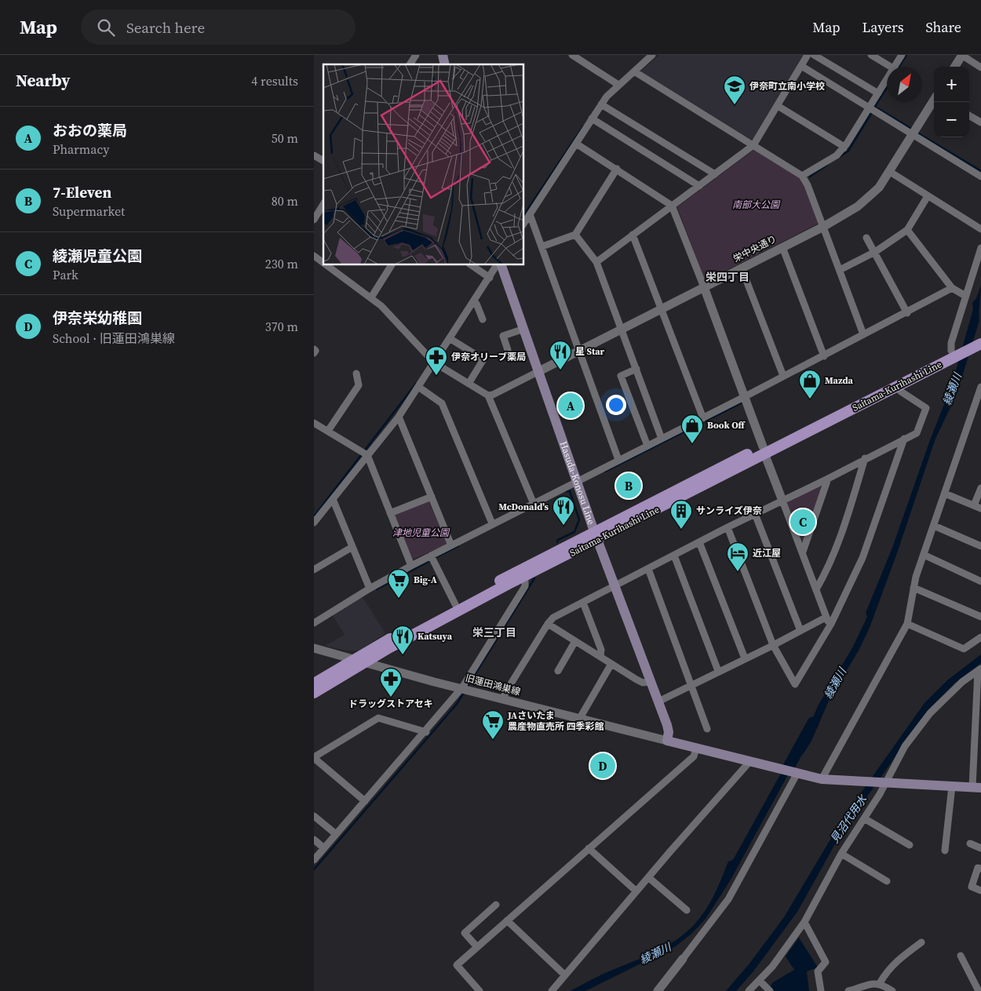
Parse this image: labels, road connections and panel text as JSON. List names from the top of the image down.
{
  "streets": {
    "main road": ["Saitama-Kurihashi Line", "Hasuda-Konosu Line"],
    "street": ["栄中央通り", "旧蓮田鴻巣線"]
  },
  "crossings": [
    ["栄中央通り", "Hasuda-Konosu Line"],
    ["Saitama-Kurihashi Line", "Hasuda-Konosu Line"],
    ["Saitama-Kurihashi Line", "旧蓮田鴻巣線"],
    ["Hasuda-Konosu Line", "旧蓮田鴻巣線"]
  ],
  "districts": ["栄四丁目", "栄三丁目"],
  "water": ["綾瀬川", "見沼代用水"],
  "parks": ["南部大公園", "津地児童公園"],
  "places": {
    "school or university": ["伊奈町立南小学校"],
    "restaurant": ["星 Star", "McDonald's", "Katsuya"],
    "pharmacy": ["伊奈オリーブ薬局", "ドラッグストアセキ"],
    "shop": ["Mazda", "Book Off"],
    "building": ["サンライズ伊奈"],
    "hotel": ["近江屋"],
    "supermarket": ["Big-A", "JAさいたま 農産物直売所 四季彩館"]
  },
  "north": "top right",
  "page": {
    "header": "Map",
    "search": "Search here",
    "nav": ["Map", "Layers", "Share"],
    "heading": ["Nearby", "4 results"],
    "map_buttons": ["+", "−"],
    "list": [
      {
        "mark": "A",
        "name": "おおの薬局",
        "note": "Pharmacy",
        "value": "50 m"
      },
      {
        "mark": "B",
        "name": "7-Eleven",
        "note": "Supermarket",
        "value": "80 m"
      },
      {
        "mark": "C",
        "name": "綾瀬児童公園",
        "note": "Park",
        "value": "230 m"
      },
      {
        "mark": "D",
        "name": "伊奈栄幼稚園",
        "note": "School · 旧蓮田鴻巣線",
        "value": "370 m"
      }
    ],
    "pins": [
      "A",
      "B",
      "C",
      "D"
    ]
  }
}
